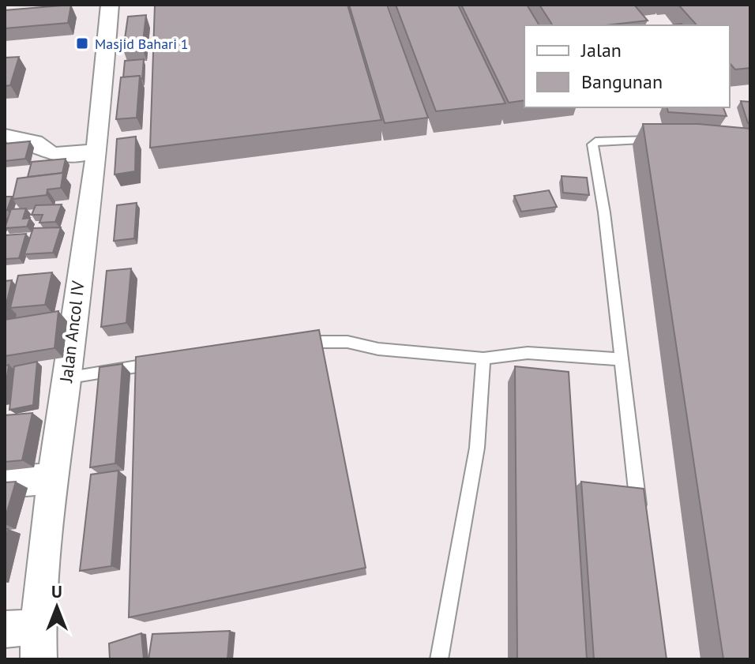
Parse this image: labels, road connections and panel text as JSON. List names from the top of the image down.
{
  "streets": {
    "street": ["Jalan Ancol IV"]
  },
  "places": {
    "transit": ["Masjid Bahari 1"]
  },
  "legend": ["Jalan", "Bangunan"],
  "north": "top"
}
